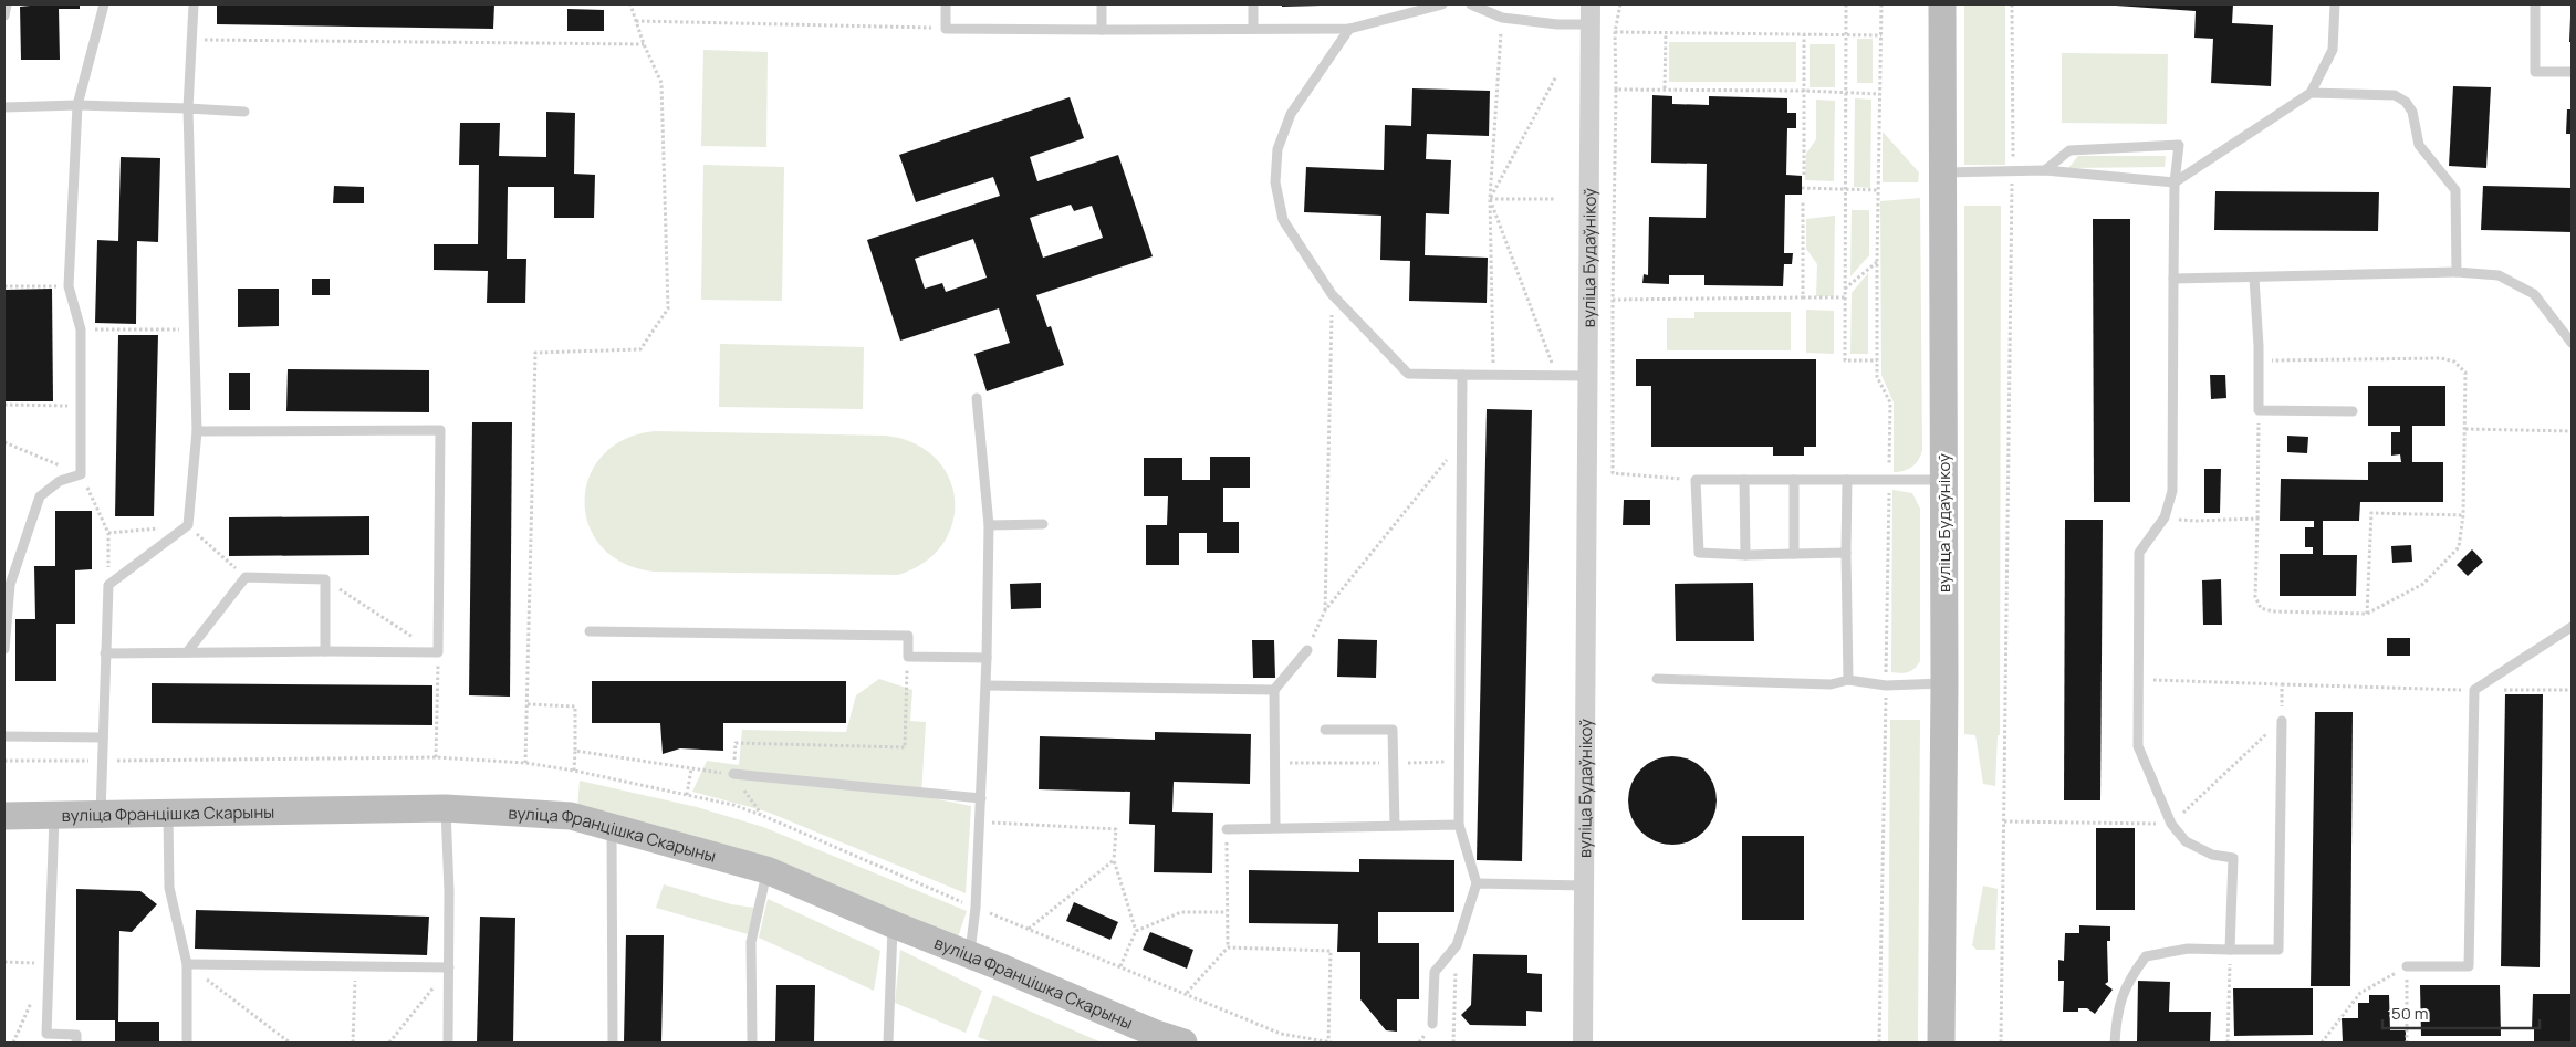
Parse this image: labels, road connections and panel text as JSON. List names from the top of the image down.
{
  "streets": {
    "main road": ["вуліца Будаўнікоў", "вуліца Францішка Скарыны"]
  },
  "scale_bar": "50 m"
}
